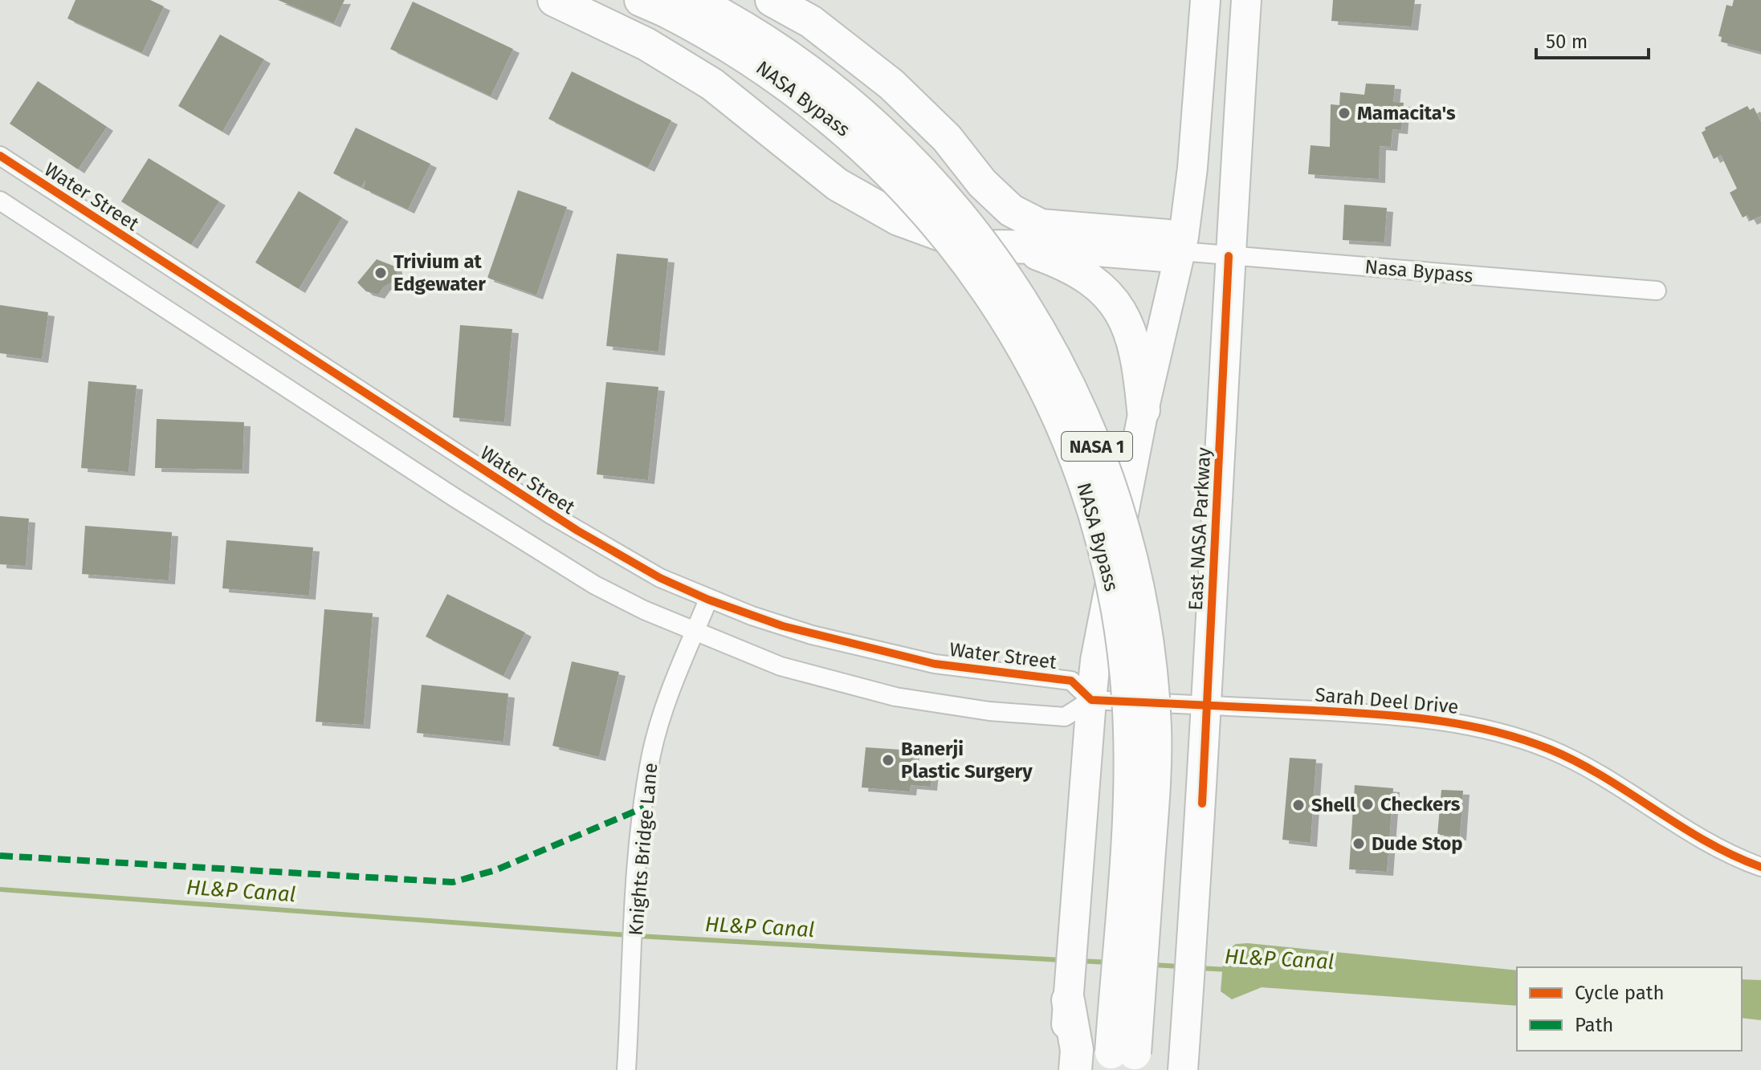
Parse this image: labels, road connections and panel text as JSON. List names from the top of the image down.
{
  "streets": {
    "highway": ["NASA Bypass", "NASA 1"],
    "main road": ["East NASA Parkway"],
    "street": [
      "Water Street",
      "Nasa Bypass",
      "Sarah Deel Drive",
      "Knights Bridge Lane"
    ]
  },
  "crossings": [
    ["Water Street", "Sarah Deel Drive"],
    ["Water Street", "Knights Bridge Lane"],
    ["Nasa Bypass", "East NASA Parkway"],
    ["East NASA Parkway", "Sarah Deel Drive"]
  ],
  "water": ["HL&P Canal"],
  "places": [
    "Mamacita's",
    "Trivium at Edgewater",
    "Banerji Plastic Surgery",
    "Checkers",
    "Shell",
    "Dude Stop"
  ],
  "legend": ["Cycle path", "Path"],
  "scale_bar": "50 m"
}
